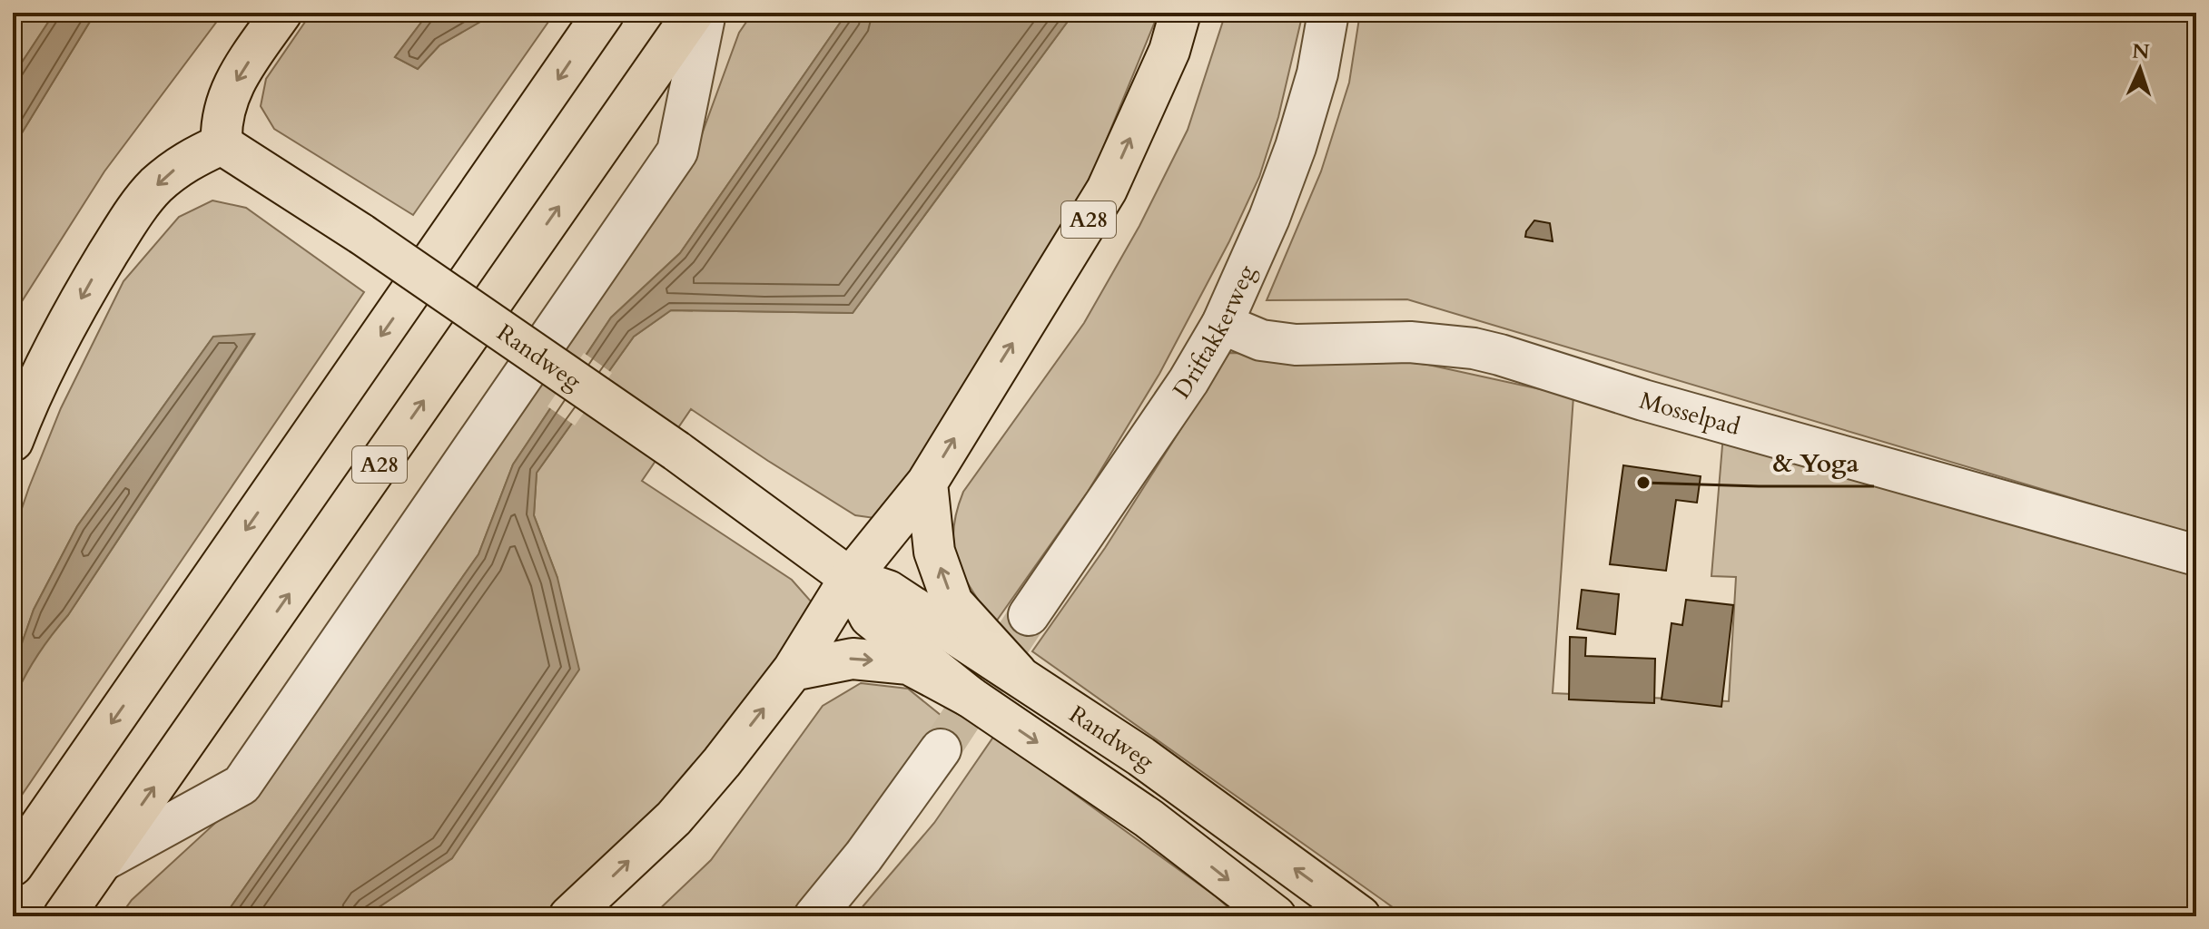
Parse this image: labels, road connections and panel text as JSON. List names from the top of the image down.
{
  "streets": {
    "main road": ["A28", "Randweg"],
    "street": ["Driftakkerweg", "Mosselpad"]
  },
  "crossings": [
    ["A28", "Randweg"],
    ["Driftakkerweg", "Mosselpad"]
  ],
  "places": ["& Yoga"],
  "north": "top"
}
